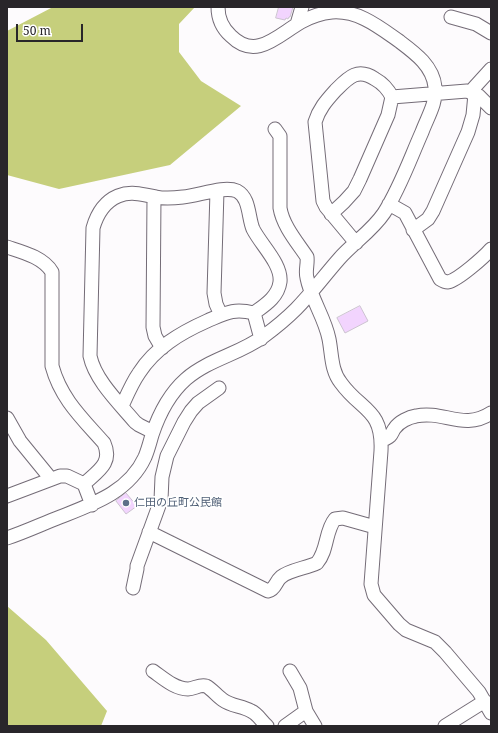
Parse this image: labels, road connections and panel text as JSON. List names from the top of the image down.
{
  "places": ["仁田の丘町公民館"],
  "scale_bar": "50 m"
}
